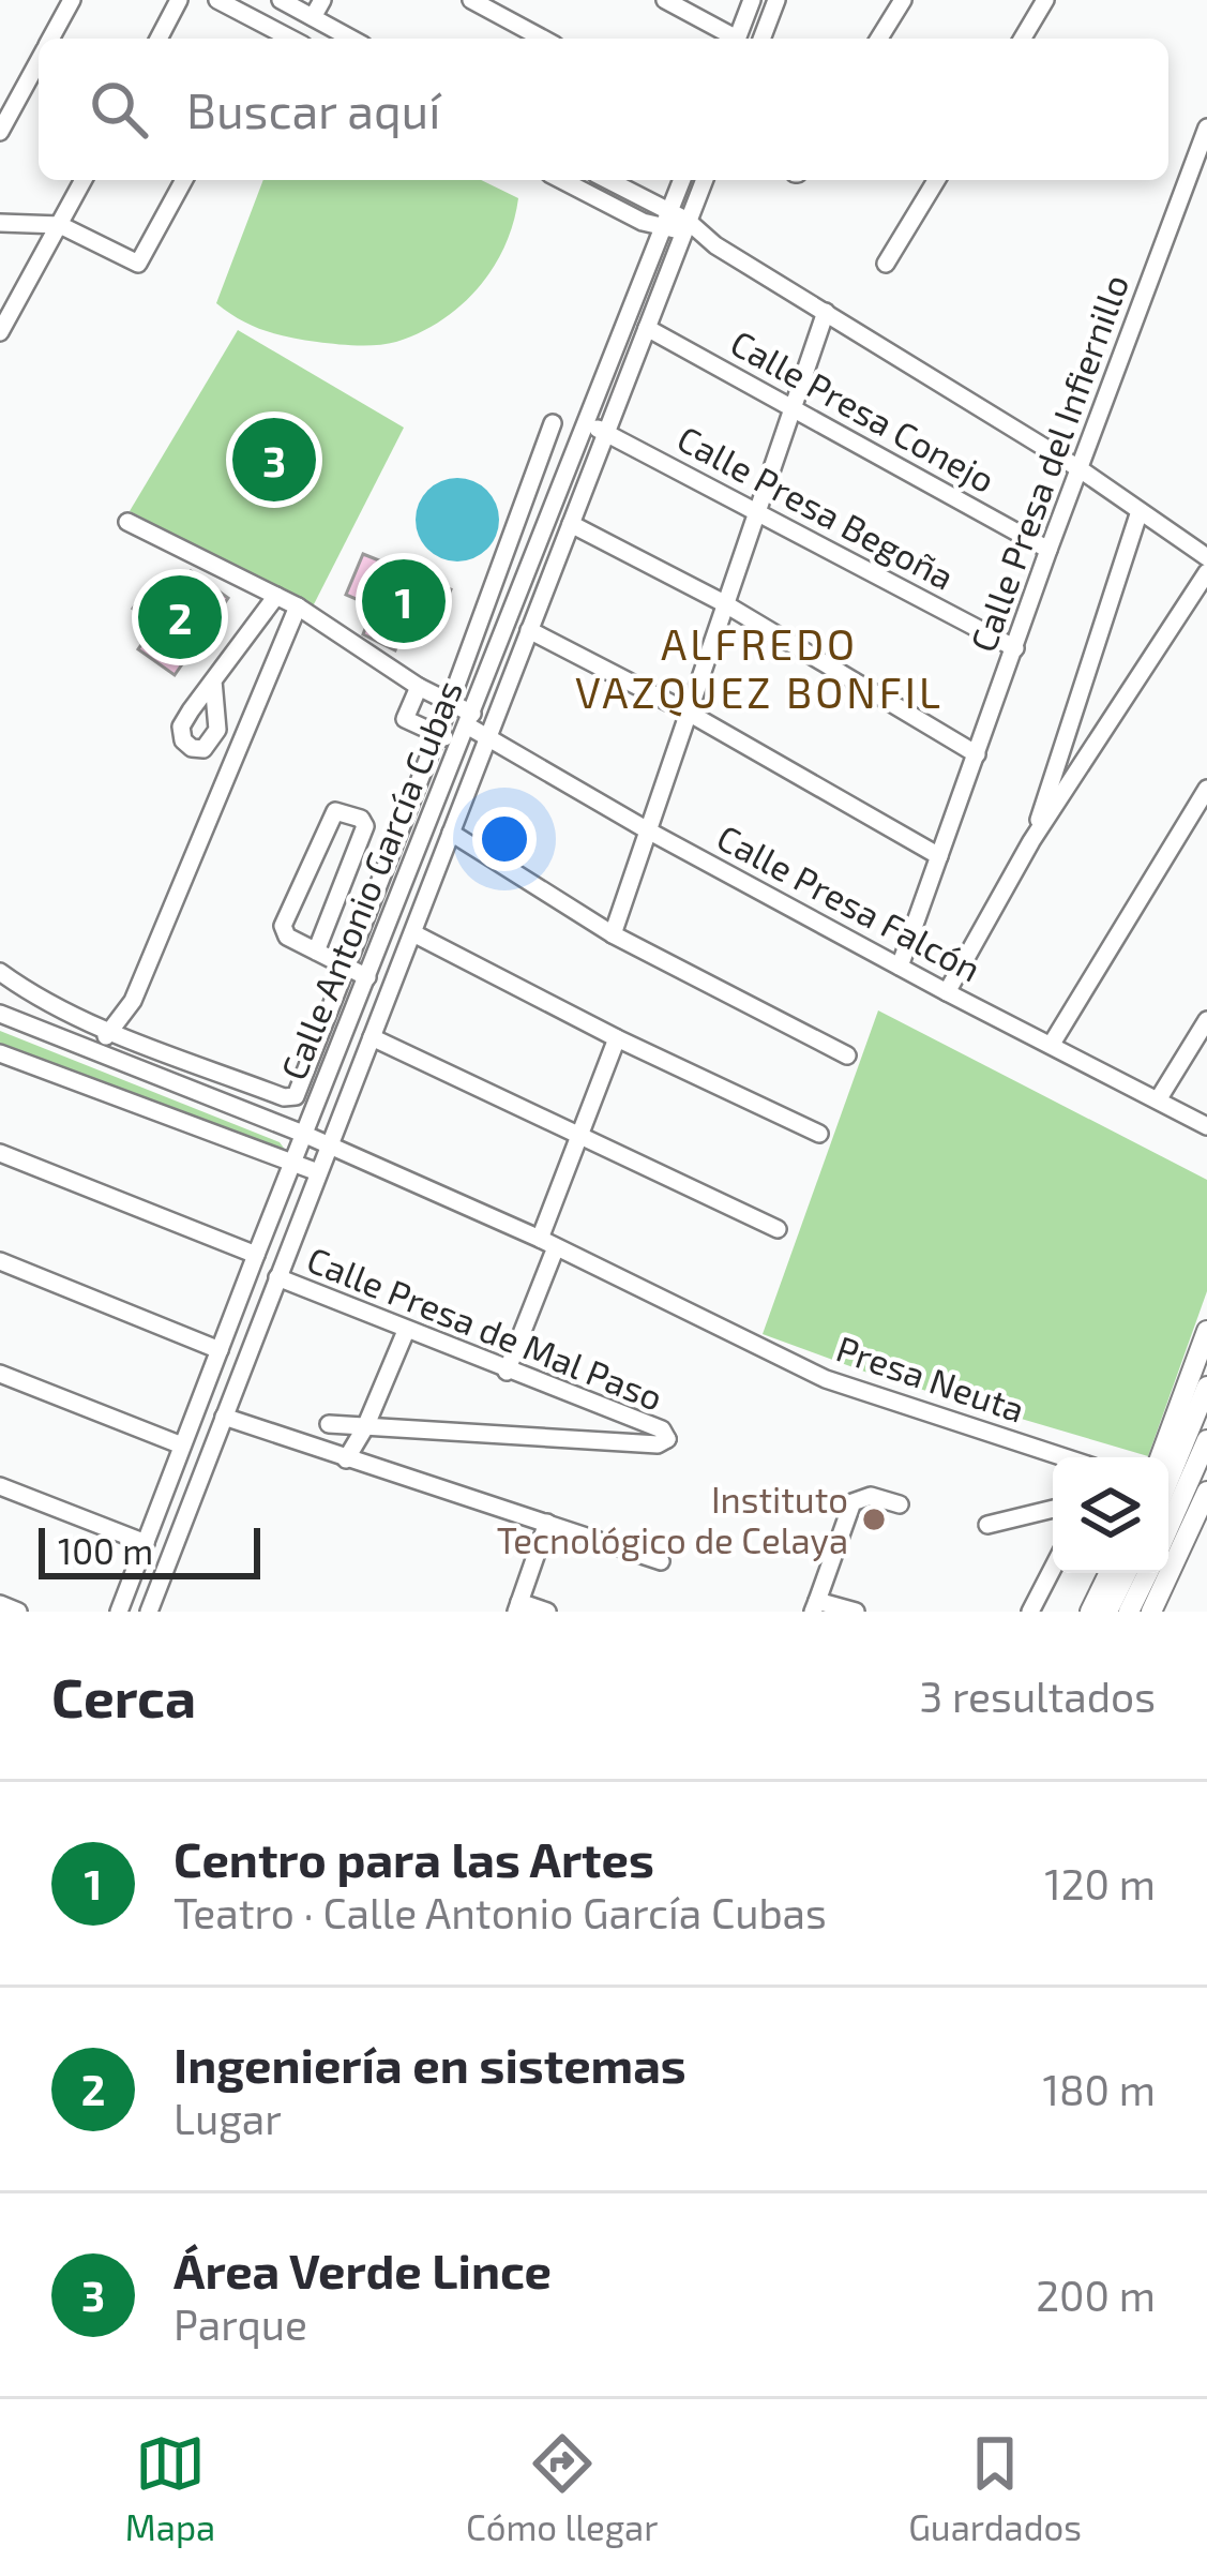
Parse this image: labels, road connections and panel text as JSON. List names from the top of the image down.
{
  "streets": {
    "street": [
      "Calle Presa Conejo",
      "Calle Presa del Infiernillo",
      "Calle Presa Begoña",
      "Calle Antonio García Cubas",
      "Calle Presa Falcón",
      "Calle Presa de Mal Paso",
      "Presa Neuta"
    ]
  },
  "crossings": [
    ["Calle Presa Conejo", "Calle Presa del Infiernillo"],
    ["Calle Presa Conejo", "Calle Antonio García Cubas"],
    ["Calle Presa del Infiernillo", "Calle Presa Begoña"],
    ["Calle Presa del Infiernillo", "Calle Presa Falcón"],
    ["Calle Presa Begoña", "Calle Antonio García Cubas"],
    ["Calle Antonio García Cubas", "Calle Presa Falcón"],
    ["Calle Antonio García Cubas", "Calle Presa de Mal Paso"],
    ["Calle Antonio García Cubas", "Presa Neuta"]
  ],
  "districts": ["ALFREDO VAZQUEZ BONFIL"],
  "places": ["Instituto Tecnológico de Celaya"],
  "scale_bar": "100 m",
  "page": {
    "search": "Buscar aquí",
    "pins": ["3", "1", "2"],
    "scale": "100 m",
    "heading": ["Cerca", "3 resultados"],
    "list": [
      {
        "mark": "1",
        "name": "Centro para las Artes",
        "note": "Teatro · Calle Antonio García Cubas",
        "value": "120 m"
      },
      {
        "mark": "2",
        "name": "Ingeniería en sistemas",
        "note": "Lugar",
        "value": "180 m"
      },
      {
        "mark": "3",
        "name": "Área Verde Lince",
        "note": "Parque",
        "value": "200 m"
      }
    ],
    "nav": ["Mapa", "Cómo llegar", "Guardados"]
  }
}
